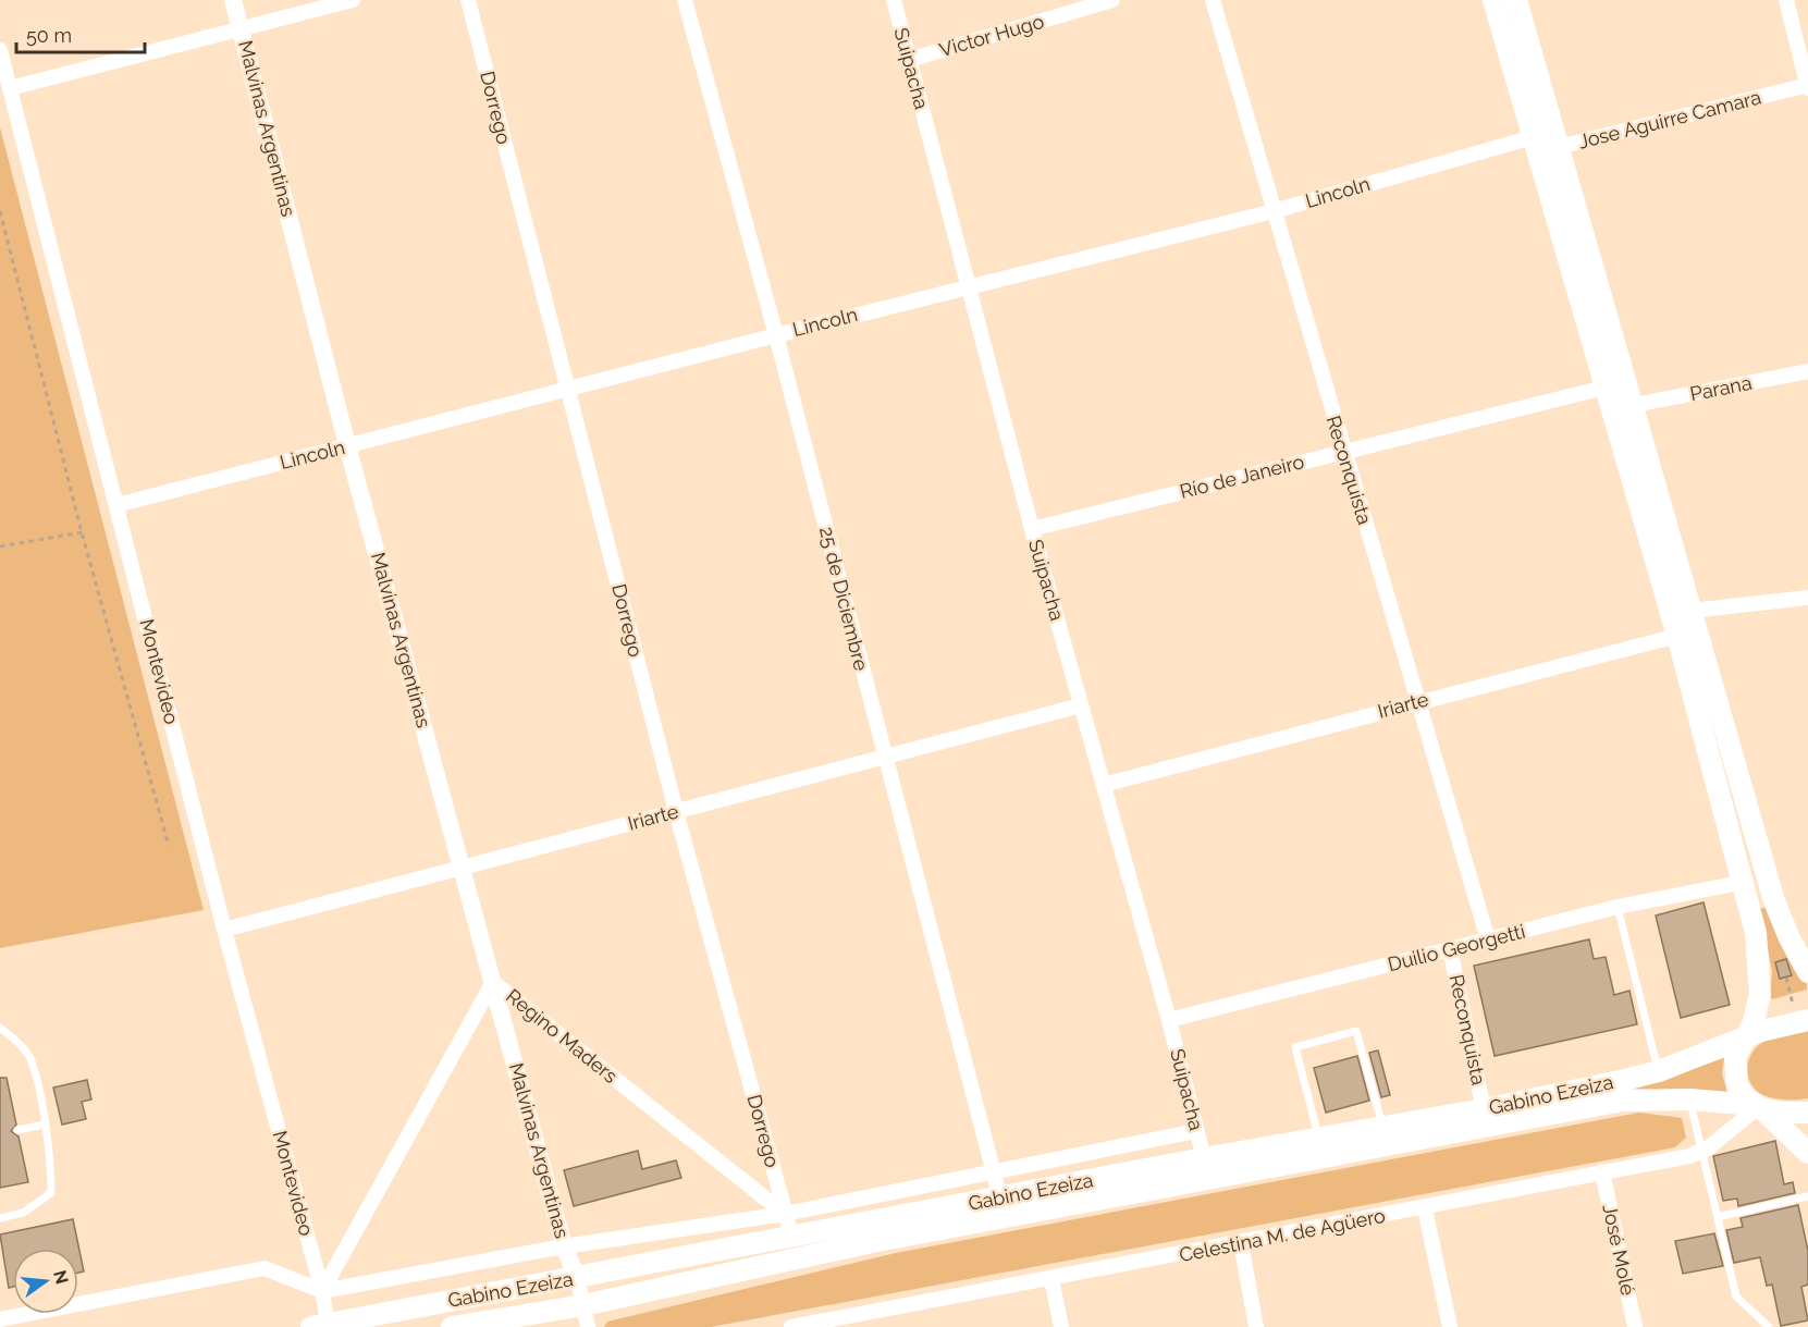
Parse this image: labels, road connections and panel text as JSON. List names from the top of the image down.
{
  "streets": {
    "main road": ["Gabino Ezeiza"],
    "street": [
      "Victor Hugo",
      "Suipacha",
      "Dorrego",
      "Jose Aguirre Camara",
      "Malvinas Argentinas",
      "Lincoln",
      "Parana",
      "Reconquista",
      "Río de Janeiro",
      "25 de Diciembre",
      "Montevideo",
      "Iriarte",
      "Duilio Georgetti",
      "Regino Maders",
      "Celestina M. de Agüero",
      "José Molé"
    ]
  },
  "crossings": [
    ["Victor Hugo", "Suipacha"],
    ["Suipacha", "Lincoln"],
    ["Suipacha", "Río de Janeiro"],
    ["Suipacha", "Iriarte"],
    ["Suipacha", "Duilio Georgetti"],
    ["Suipacha", "Gabino Ezeiza"],
    ["Dorrego", "Lincoln"],
    ["Dorrego", "Iriarte"],
    ["Dorrego", "Regino Maders"],
    ["Dorrego", "Gabino Ezeiza"],
    ["Jose Aguirre Camara", "Lincoln"],
    ["Malvinas Argentinas", "Lincoln"],
    ["Malvinas Argentinas", "Iriarte"],
    ["Malvinas Argentinas", "Regino Maders"],
    ["Malvinas Argentinas", "Gabino Ezeiza"],
    ["Lincoln", "Reconquista"],
    ["Lincoln", "25 de Diciembre"],
    ["Lincoln", "Montevideo"],
    ["Reconquista", "Río de Janeiro"],
    ["Reconquista", "Iriarte"],
    ["Reconquista", "Duilio Georgetti"],
    ["Reconquista", "Gabino Ezeiza"],
    ["25 de Diciembre", "Iriarte"],
    ["25 de Diciembre", "Gabino Ezeiza"],
    ["Montevideo", "Iriarte"],
    ["Montevideo", "Regino Maders"],
    ["Montevideo", "Gabino Ezeiza"],
    ["Gabino Ezeiza", "Celestina M. de Agüero"],
    ["Celestina M. de Agüero", "José Molé"]
  ],
  "scale_bar": "50 m",
  "north": "right"
}
